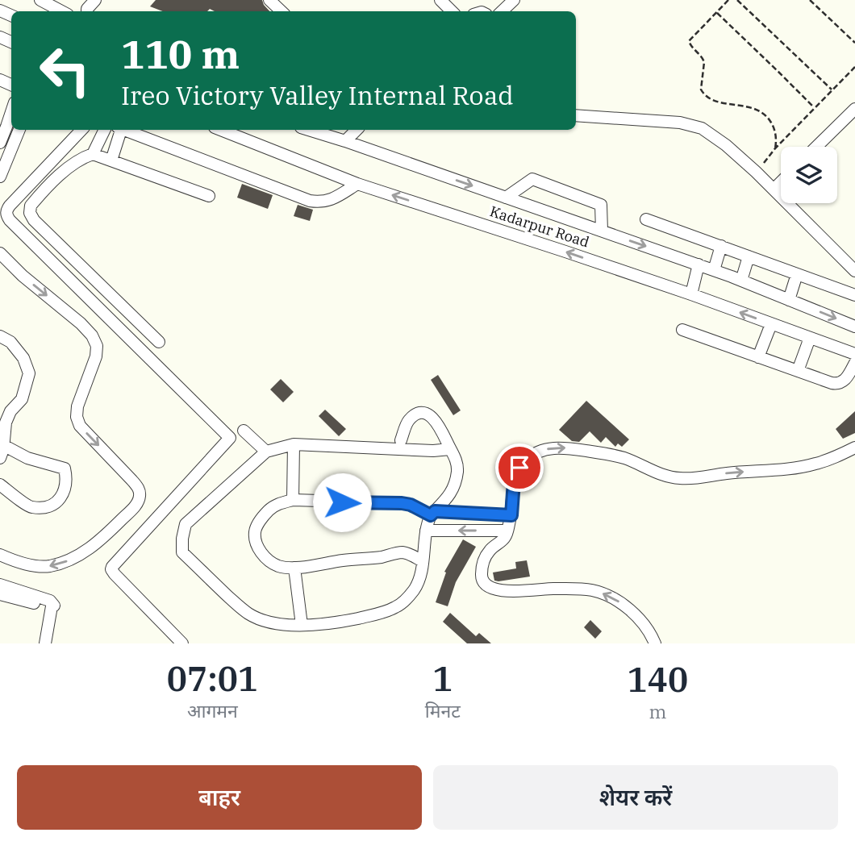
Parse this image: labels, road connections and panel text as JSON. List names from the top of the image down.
{
  "streets": {
    "street": ["Kadarpur Road"]
  },
  "page": {
    "turn": ["110 m", "Ireo Victory Valley Internal Road"],
    "eta": [
      "07:01",
      "आगमन",
      "1",
      "मिनट",
      "140",
      "m"
    ],
    "buttons": ["बाहर", "शेयर करें"]
  }
}
